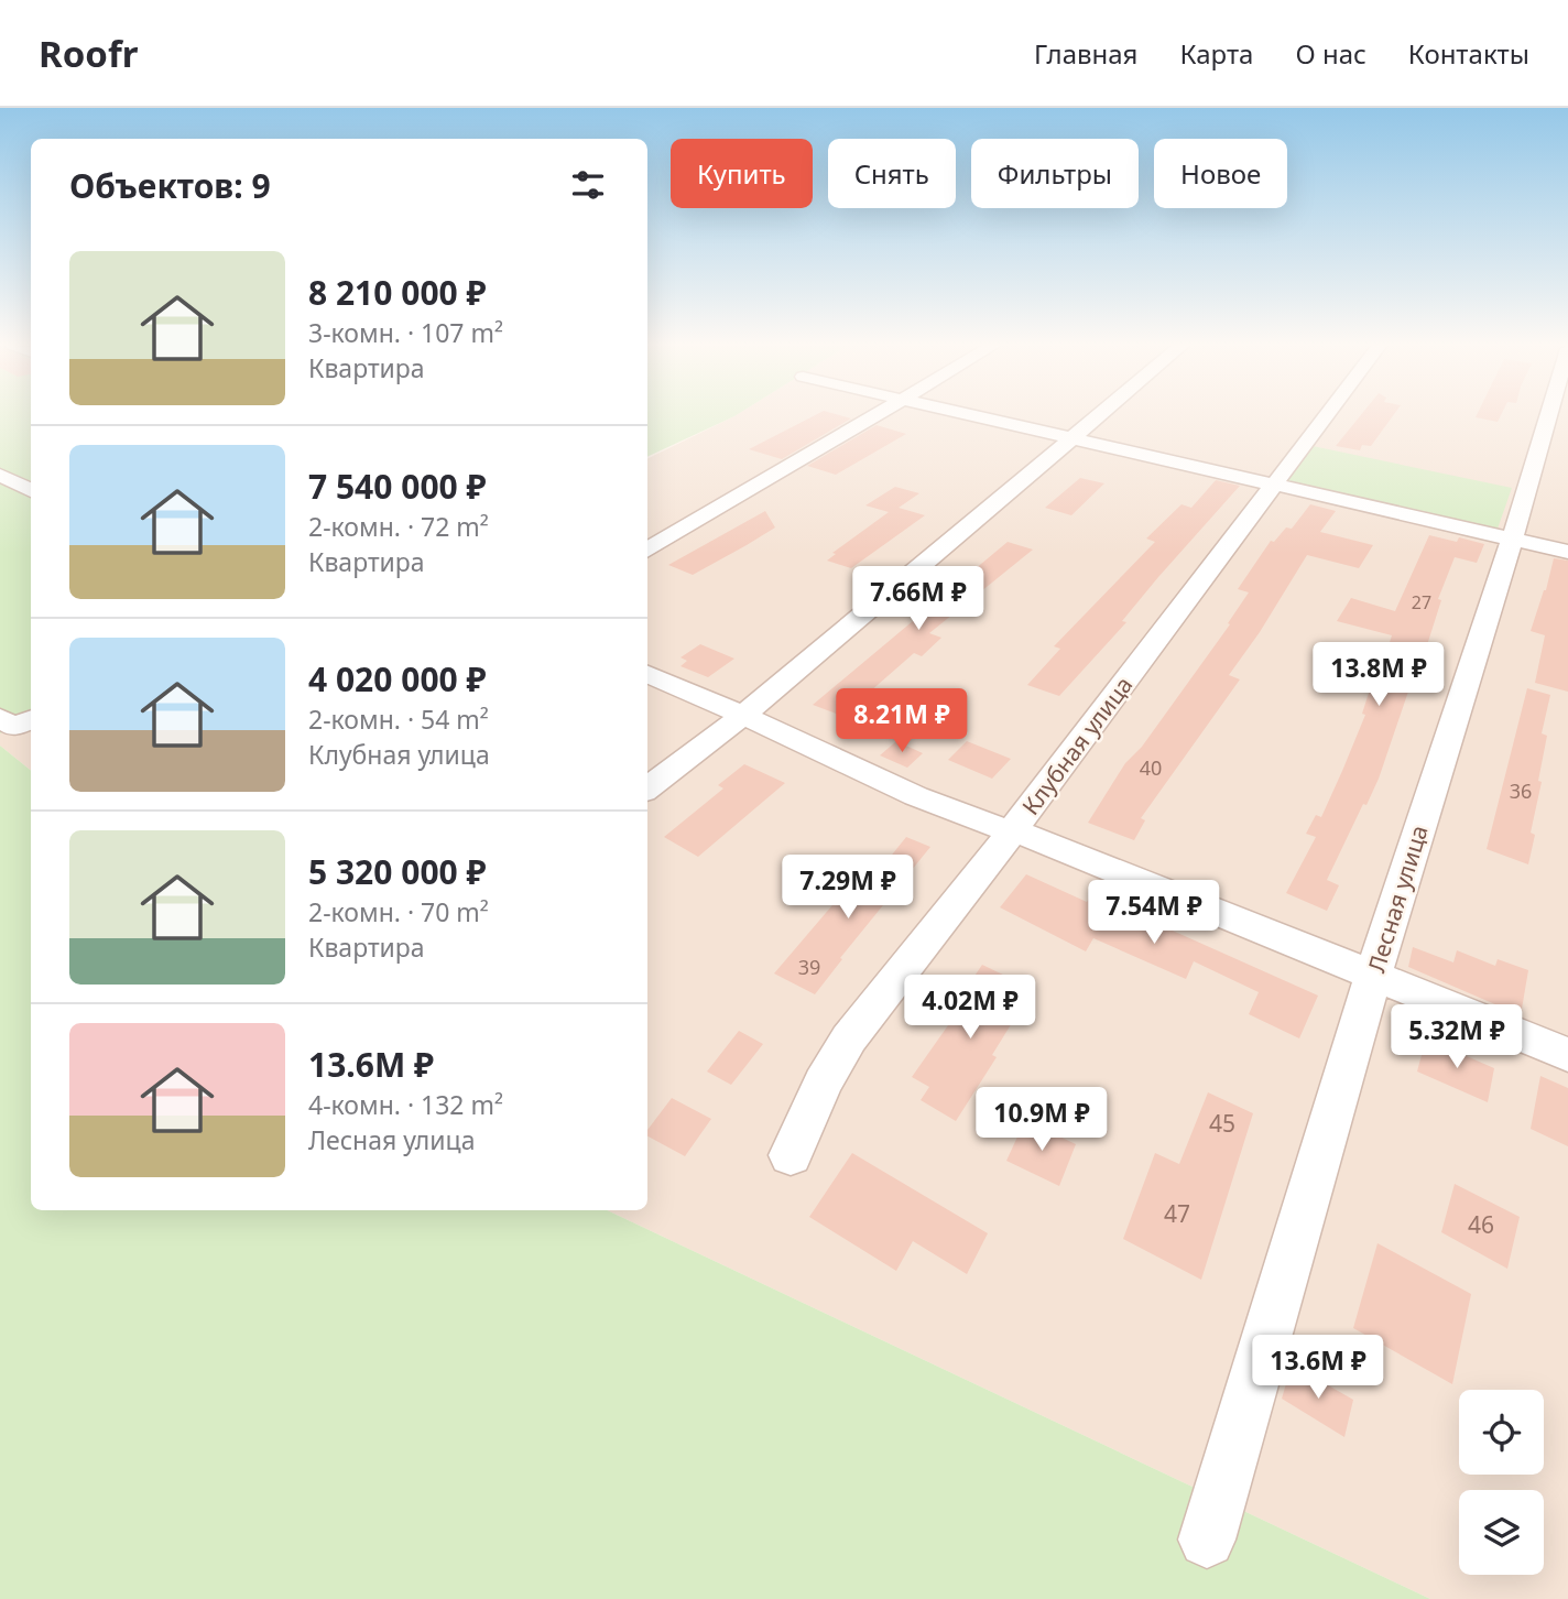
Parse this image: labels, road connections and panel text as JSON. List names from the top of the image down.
{
  "streets": {
    "street": ["Клубная улица", "Лесная улица"]
  },
  "house_numbers": [
    "27",
    "40",
    "36",
    "39",
    "45",
    "47",
    "46"
  ],
  "page": {
    "header": "Roofr",
    "nav": [
      "Главная",
      "Карта",
      "О нас",
      "Контакты"
    ],
    "chip": [
      "Купить",
      "Снять",
      "Фильтры",
      "Новое"
    ],
    "heading": "Объектов: 9",
    "list": [
      {
        "name": "8 210 000 ₽",
        "note": "3-комн. · 107 m² · Квартира"
      },
      {
        "name": "7 540 000 ₽",
        "note": "2-комн. · 72 m² · Квартира"
      },
      {
        "name": "4 020 000 ₽",
        "note": "2-комн. · 54 m² · Клубная улица"
      },
      {
        "name": "5 320 000 ₽",
        "note": "2-комн. · 70 m² · Квартира"
      },
      {
        "name": "13.6M ₽",
        "note": "4-комн. · 132 m² · Лесная улица"
      }
    ],
    "price": [
      "7.66M ₽",
      "13.8M ₽",
      "8.21M ₽",
      "7.29M ₽",
      "7.54M ₽",
      "4.02M ₽",
      "5.32M ₽",
      "10.9M ₽",
      "13.6M ₽"
    ]
  }
}
